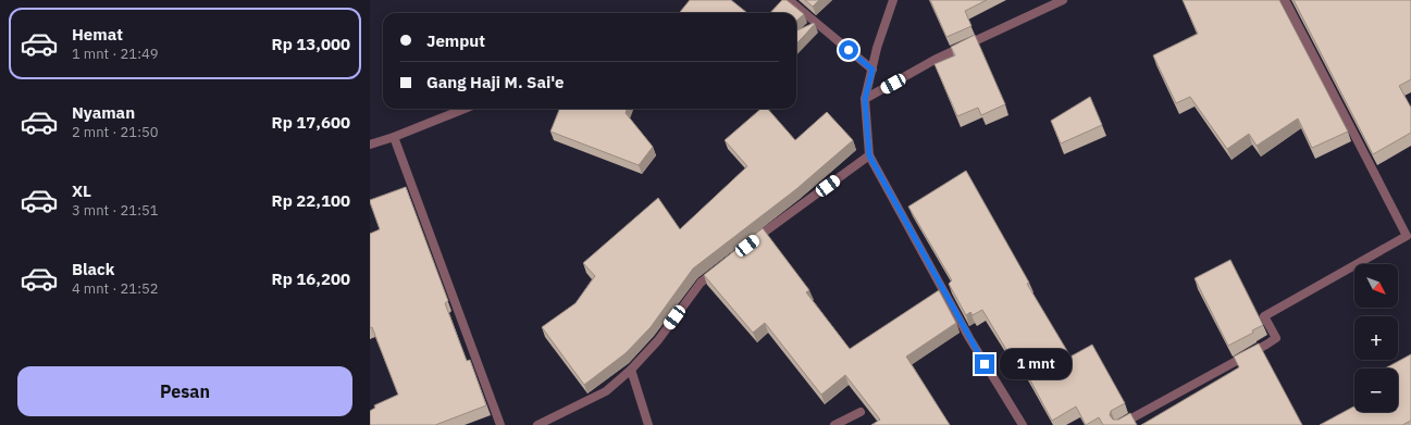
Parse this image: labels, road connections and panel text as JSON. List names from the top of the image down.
{
  "north": "bottom right",
  "page": {
    "list": [
      {
        "name": "Hemat",
        "note": "1 mnt · 21:49",
        "value": "Rp 13,000"
      },
      {
        "name": "Nyaman",
        "note": "2 mnt · 21:50",
        "value": "Rp 17,600"
      },
      {
        "name": "XL",
        "note": "3 mnt · 21:51",
        "value": "Rp 22,100"
      },
      {
        "name": "Black",
        "note": "4 mnt · 21:52",
        "value": "Rp 16,200"
      }
    ],
    "banner": ["Jemput", "Gang Haji M. Sai'e"],
    "map_buttons": ["+", "−"],
    "bubble": "1 mnt",
    "buttons": "Pesan"
  }
}
